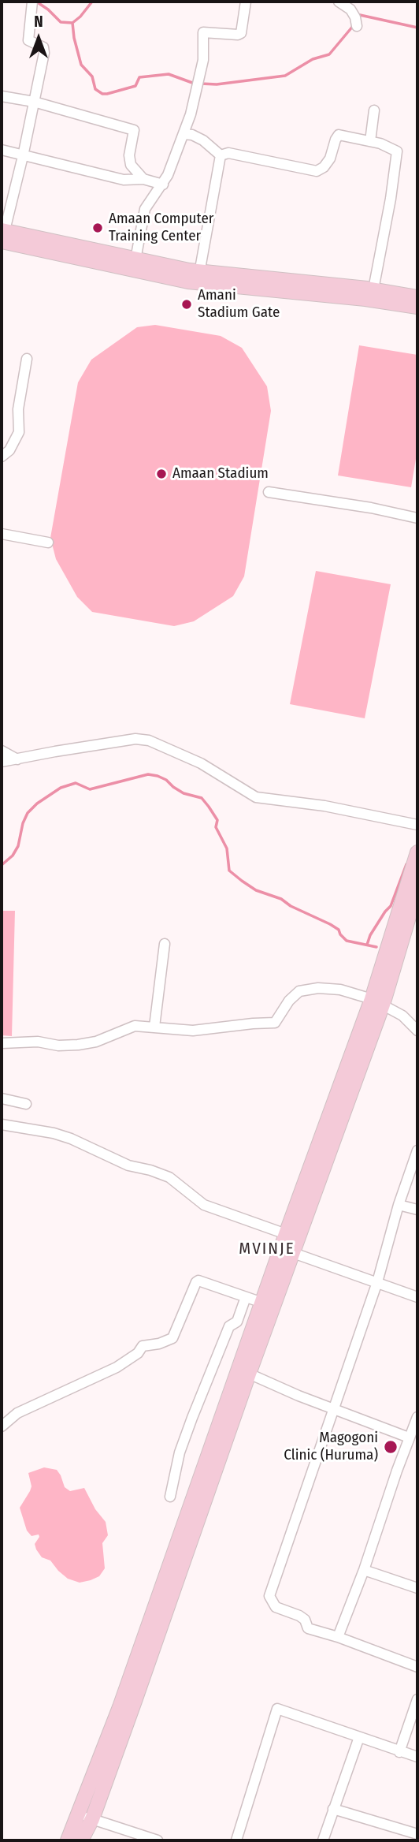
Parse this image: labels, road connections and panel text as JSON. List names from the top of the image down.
{
  "districts": ["MVINJE"],
  "places": [
    "Amaan Computer Training Center",
    "Amani Stadium Gate",
    "Amaan Stadium",
    "Magogoni Clinic (Huruma)"
  ],
  "north": "top"
}
